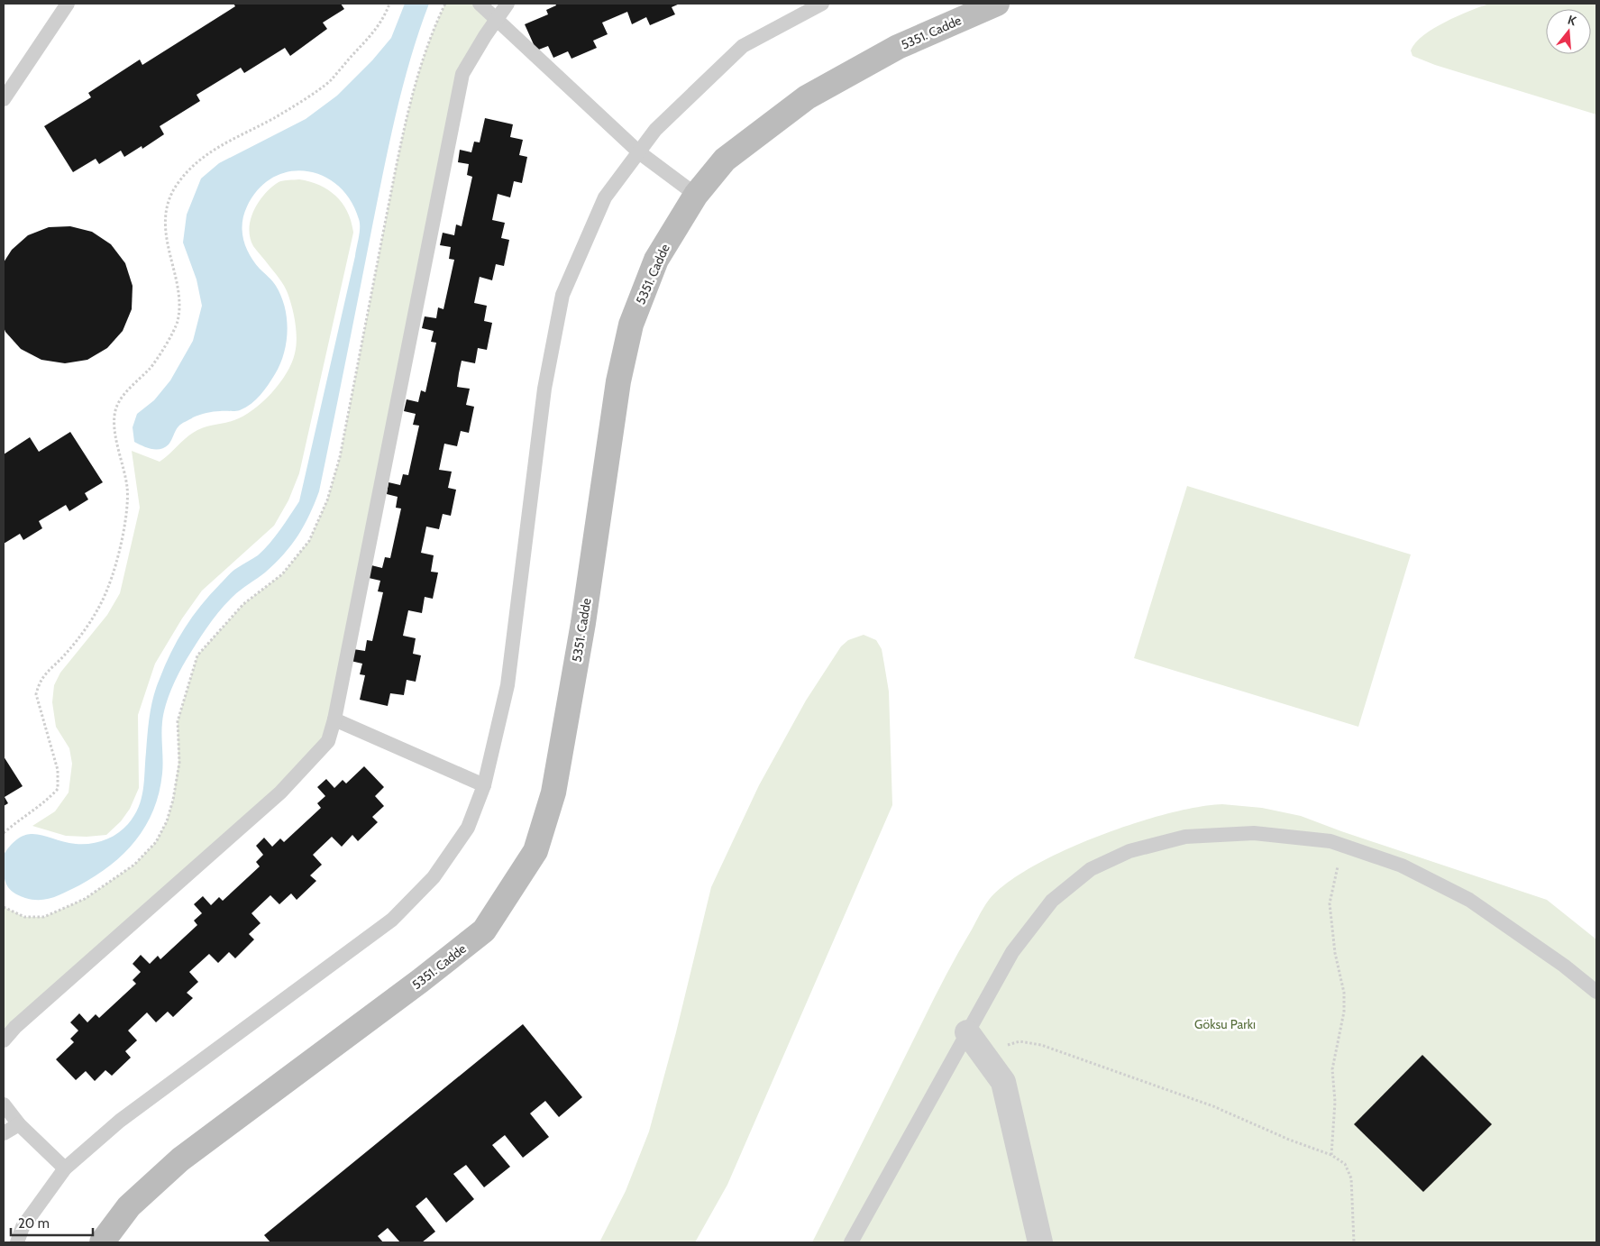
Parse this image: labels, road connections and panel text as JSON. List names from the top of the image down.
{
  "streets": {
    "street": ["5351. Cadde"]
  },
  "parks": ["Göksu Parkı"],
  "scale_bar": "20 m",
  "north": "top"
}
